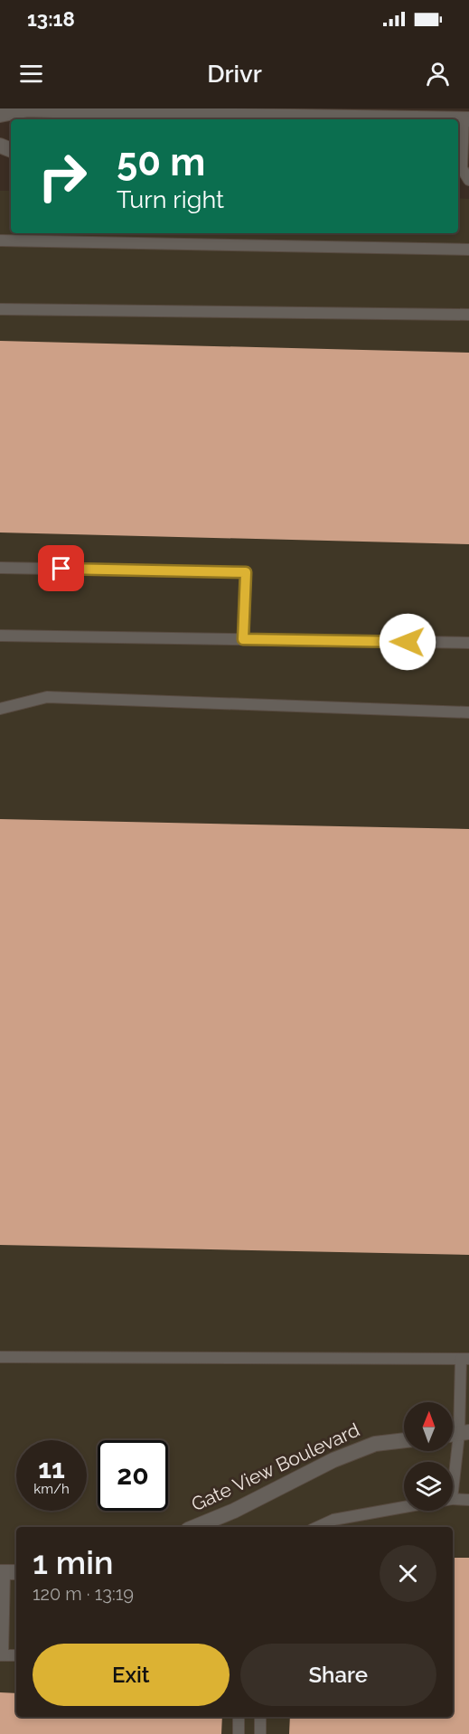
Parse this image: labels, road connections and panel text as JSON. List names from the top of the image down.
{
  "streets": {
    "street": ["Gate View Boulevard"]
  },
  "north": "top",
  "page": {
    "status": "13:18",
    "header": "Drivr",
    "turn": ["50 m", "Turn right"],
    "speed": "11 km/h",
    "limit": "20",
    "heading": ["1 min", "120 m · 13:19"],
    "buttons": ["Exit", "Share"]
  }
}
